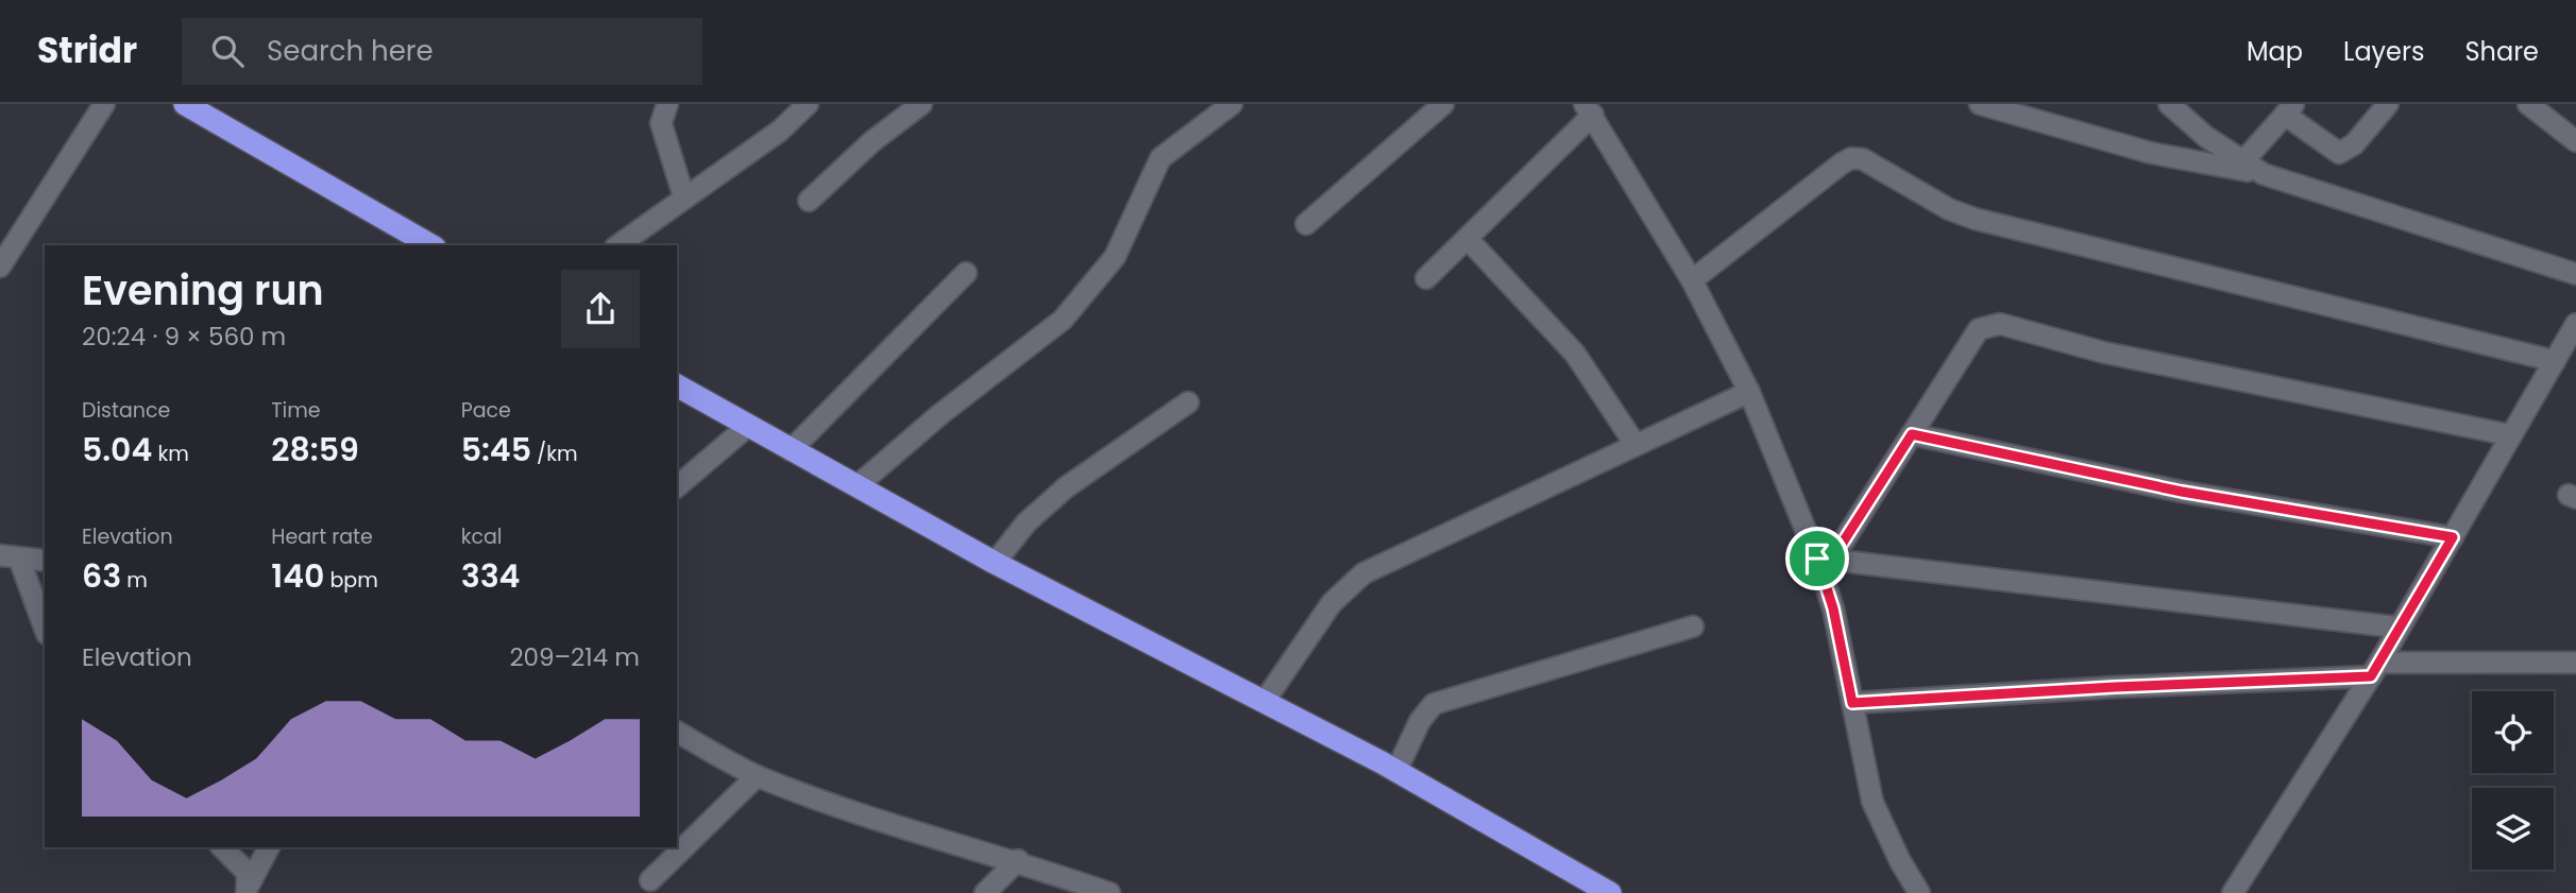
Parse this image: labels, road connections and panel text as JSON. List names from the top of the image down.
{
  "page": {
    "header": "Stridr",
    "search": "Search here",
    "nav": ["Map", "Layers", "Share"],
    "heading": ["Evening run", "20:24 · 9 × 560 m"],
    "stats": [
      ["Distance", "5.04 km"],
      ["Time", "28:59"],
      ["Pace", "5:45 /km"],
      ["Elevation", "63 m"],
      ["Heart rate", "140 bpm"],
      ["kcal", "334"]
    ],
    "chart": ["Elevation", "209–214 m"]
  }
}
